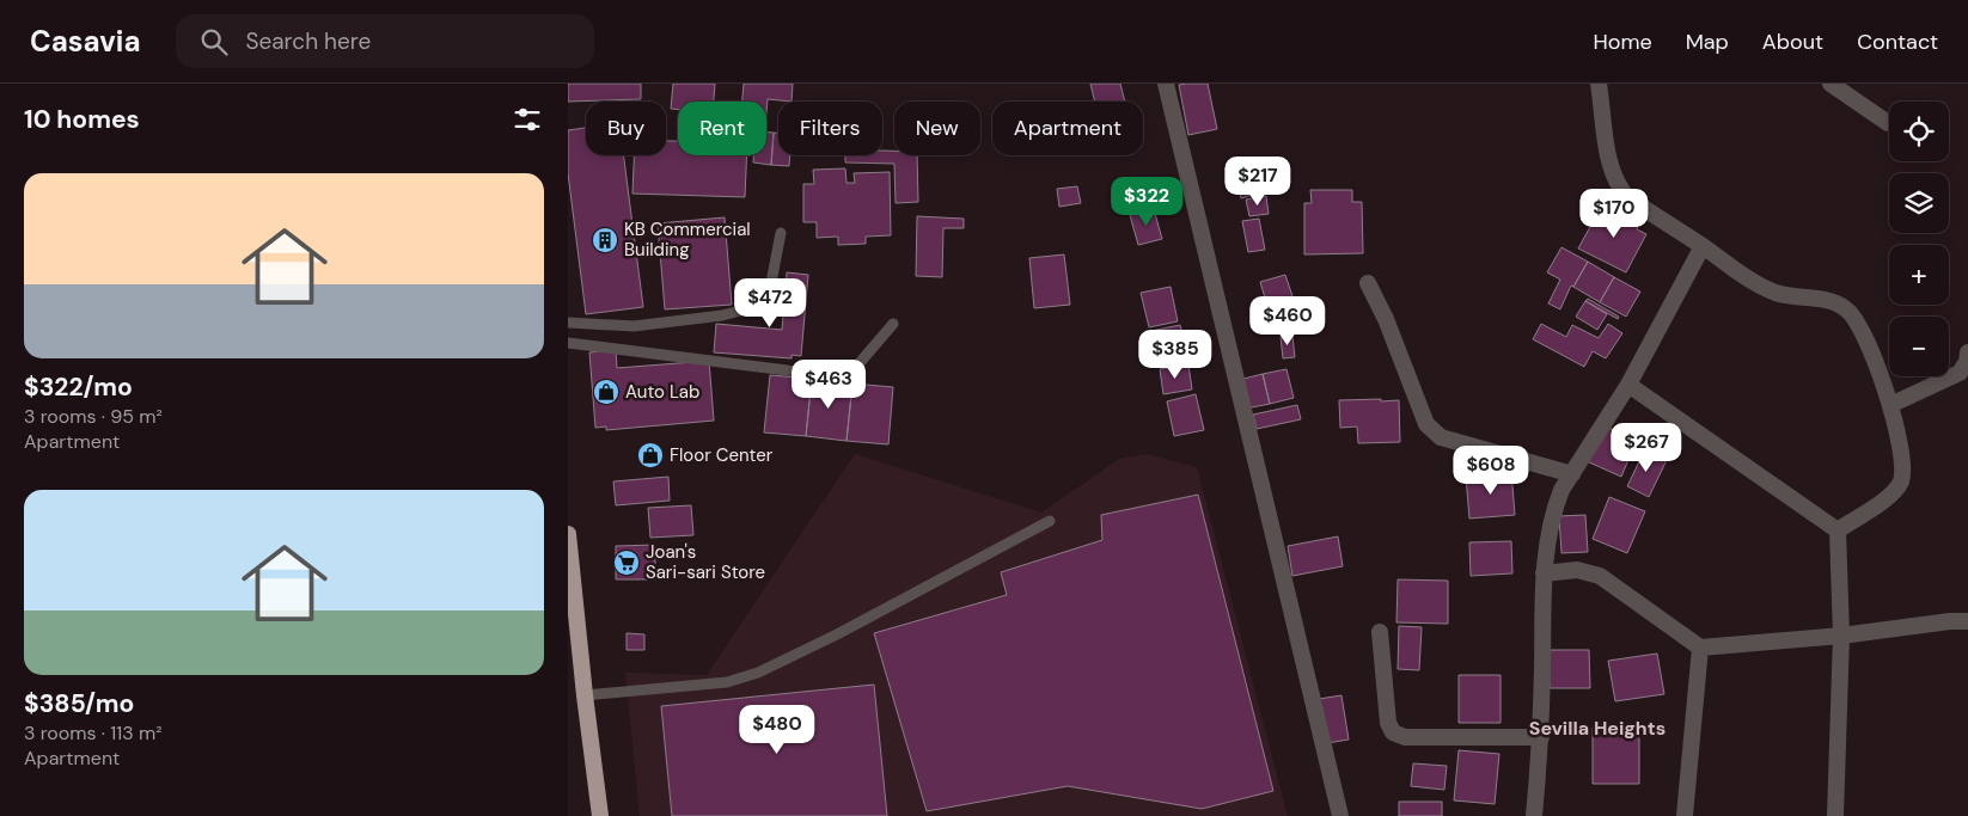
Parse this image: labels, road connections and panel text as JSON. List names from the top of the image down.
{
  "districts": ["Sevilla Heights"],
  "places": {
    "building": ["KB Commercial Building"],
    "shop": ["Auto Lab", "Floor Center"],
    "supermarket": ["Joan's Sari-sari Store"]
  },
  "page": {
    "header": "Casavia",
    "search": "Search here",
    "nav": [
      "Home",
      "Map",
      "About",
      "Contact"
    ],
    "heading": "10 homes",
    "map_buttons": ["+", "−"],
    "chip": [
      "Buy",
      "Rent",
      "Filters",
      "New",
      "Apartment"
    ],
    "list": [
      {
        "name": "$322/mo",
        "note": "3 rooms · 95 m² · Apartment"
      },
      {
        "name": "$385/mo",
        "note": "3 rooms · 113 m² · Apartment"
      }
    ],
    "price": [
      "$217",
      "$322",
      "$170",
      "$472",
      "$460",
      "$385",
      "$463",
      "$267",
      "$608",
      "$480"
    ]
  }
}
